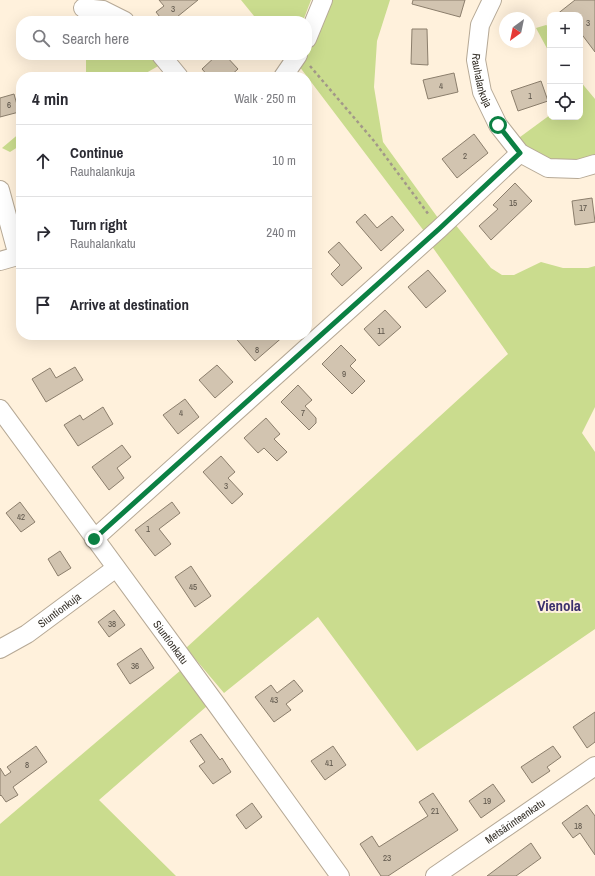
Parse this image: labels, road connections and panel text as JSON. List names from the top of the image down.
{
  "streets": {
    "street": [
      "Rauhalankuja",
      "Siuntionkuja",
      "Siuntionkatu",
      "Metsärinteenkatu"
    ]
  },
  "crossings": [
    ["Siuntionkuja", "Siuntionkatu"]
  ],
  "districts": ["Vienola"],
  "house_numbers": [
    "3",
    "3",
    "4",
    "1",
    "6",
    "2",
    "15",
    "17",
    "11",
    "8",
    "9",
    "4",
    "7",
    "3",
    "42",
    "1",
    "45",
    "38",
    "36",
    "43",
    "41",
    "8",
    "19",
    "21",
    "18",
    "23"
  ],
  "north": "bottom left",
  "page": {
    "map_buttons": ["+", "−"],
    "search": "Search here",
    "heading": ["4 min", "Walk · 250 m"],
    "list": [
      ["Continue", "Rauhalankuja", "10 m"],
      ["Turn right", "Rauhalankatu", "240 m"],
      "Arrive at destination"
    ]
  }
}
